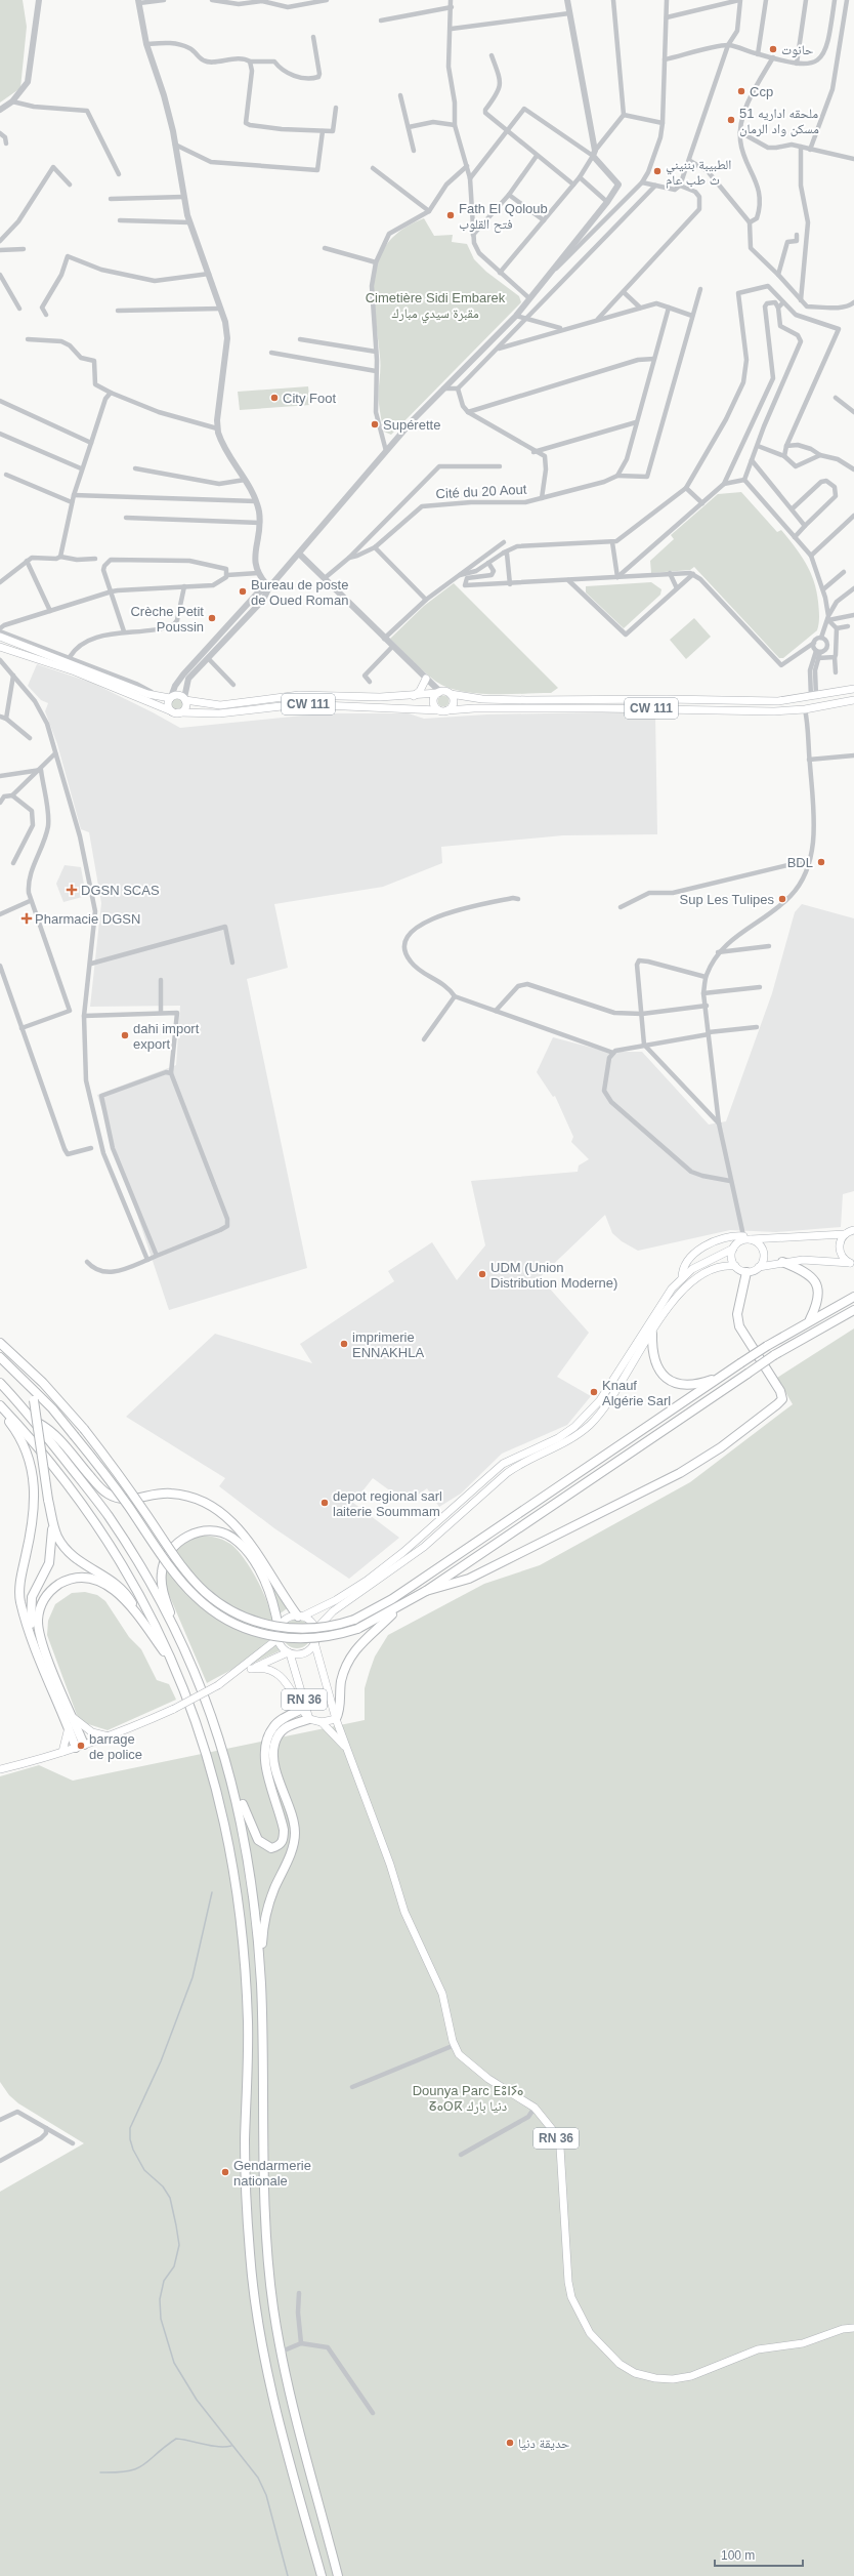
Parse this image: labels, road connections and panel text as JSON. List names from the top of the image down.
{
  "streets": {
    "main road": ["CW 111", "RN 36"],
    "street": ["Cité du 20 Aout"]
  },
  "parks": ["Cimetière Sidi Embarek مقبرة سيدي مبارك", "Dounya Parc ⴹⵓⵏⵢⴰ ⵒⴰⵔⴽ دنيا بارك"],
  "places": {
    "other": [
      "حانوت",
      "Ccp",
      "ملحقه اداريه 51 مسكن واد الرمان",
      "الطبيبة بننيني ث طب عام",
      "Fath El Qoloub فتح القلوب",
      "City Foot",
      "Supérette",
      "Bureau de poste de Oued Roman",
      "Crèche Petit Poussin",
      "BDL",
      "Sup Les Tulipes",
      "dahi import export",
      "UDM (Union Distribution Moderne)",
      "imprimerie ENNAKHLA",
      "Knauf Algérie Sarl",
      "depot regional sarl laiterie Soummam",
      "barrage de police",
      "Gendarmerie nationale",
      "حديقة دنيا"
    ],
    "health": ["DGSN SCAS", "Pharmacie DGSN"]
  },
  "scale_bar": "100 m"
}
